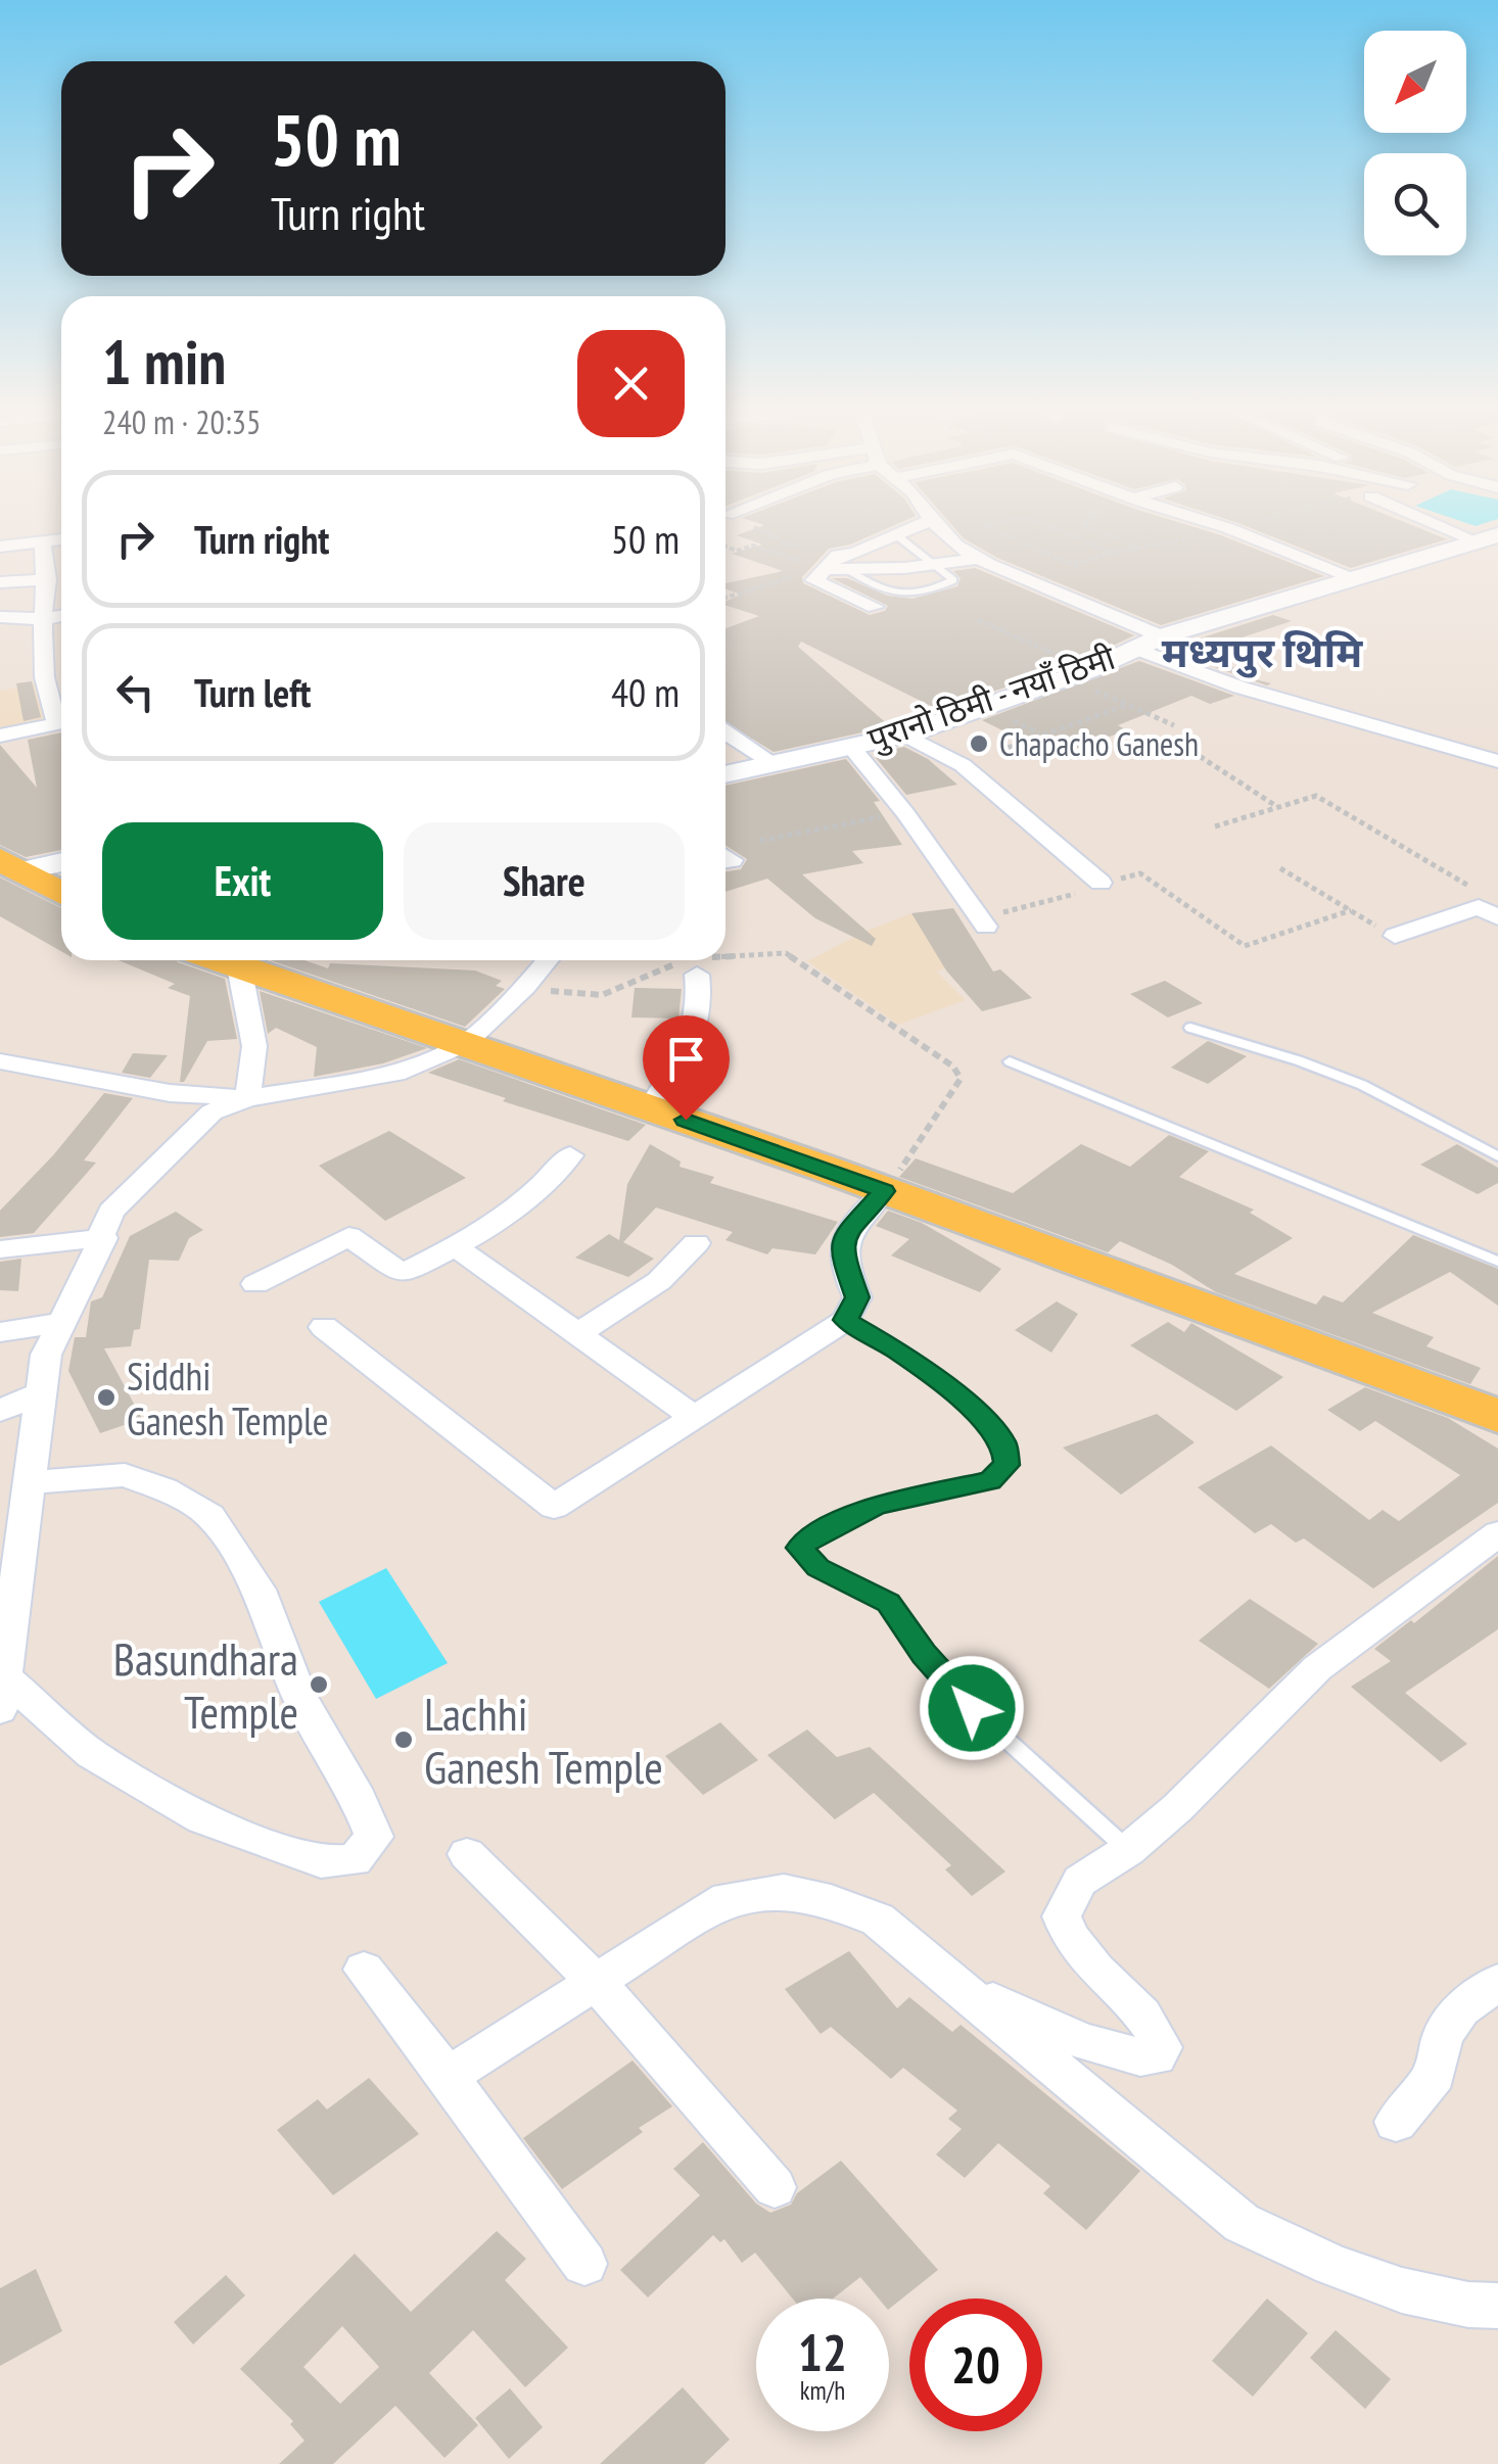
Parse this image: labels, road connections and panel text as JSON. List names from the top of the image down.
{
  "streets": {
    "main road": ["पुरानो ठिमी - नयाँ ठिमी"]
  },
  "districts": ["मध्यपुर थिमि"],
  "places": [
    "Chapacho Ganesh",
    "Siddhi Ganesh Temple",
    "Basundhara Temple",
    "Lachhi Ganesh Temple"
  ],
  "north": "bottom left",
  "page": {
    "turn": ["50 m", "Turn right"],
    "heading": ["1 min", "240 m · 20:35"],
    "list": [
      {
        "name": "Turn right",
        "value": "50 m"
      },
      {
        "name": "Turn left",
        "value": "40 m"
      }
    ],
    "buttons": ["Exit", "Share"],
    "speed": "12 km/h",
    "limit": "20"
  }
}
